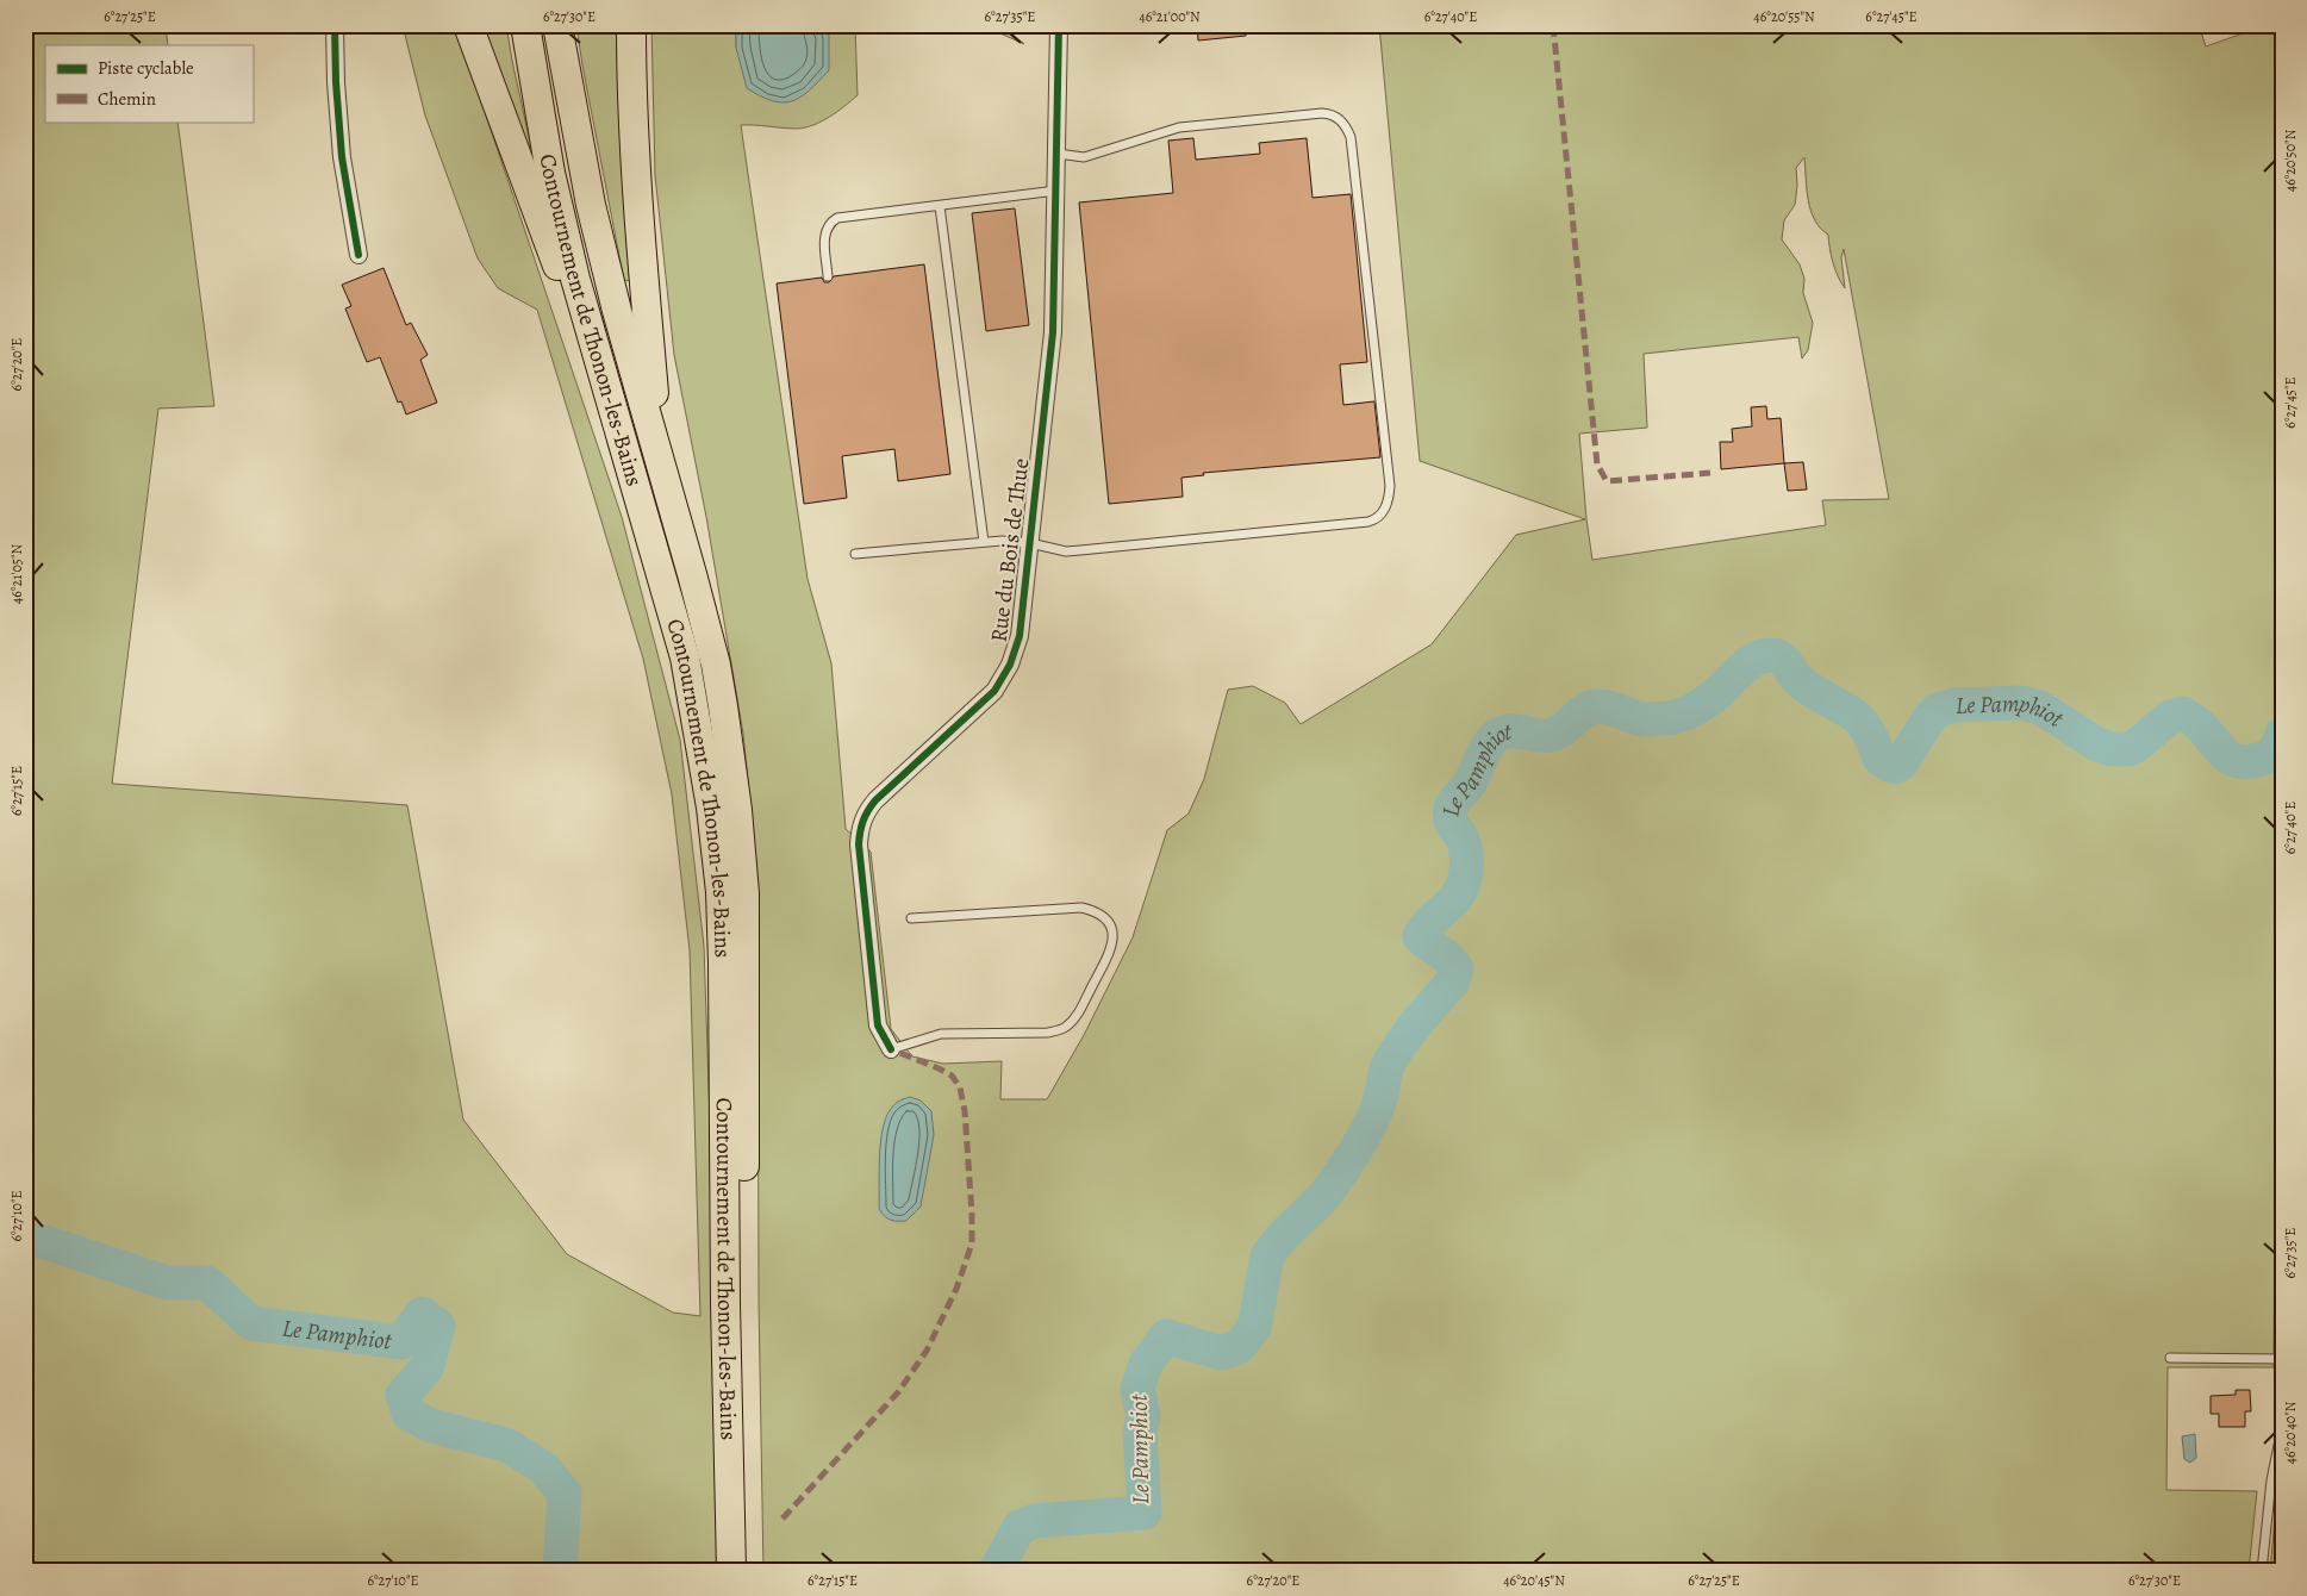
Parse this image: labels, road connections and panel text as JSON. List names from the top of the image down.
{
  "streets": {
    "highway": ["Contournement de Thonon-les-Bains"],
    "street": ["Rue du Bois de Thue"]
  },
  "water": ["Le Pamphiot"],
  "legend": ["Piste cyclable", "Chemin"],
  "coordinates": [
    "6°27'25\"E",
    "6°27'30\"E",
    "6°27'35\"E",
    "46°21'00\"N",
    "6°27'40\"E",
    "46°20'55\"N",
    "6°27'45\"E",
    "46°20'50\"N",
    "6°27'20\"E",
    "46°21'05\"N",
    "6°27'15\"E",
    "6°27'10\"E",
    "46°20'40\"N",
    "46°20'45\"N"
  ]
}
